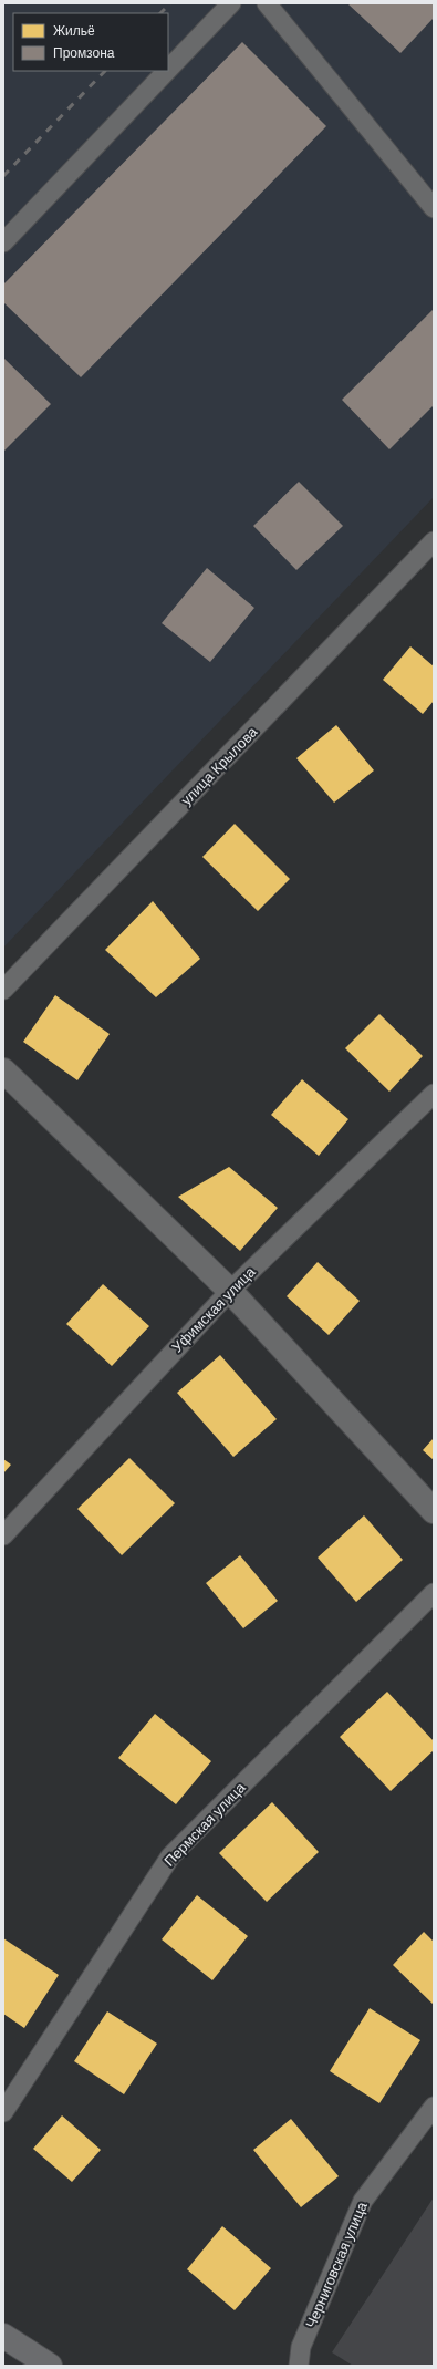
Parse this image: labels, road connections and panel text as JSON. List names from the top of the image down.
{
  "streets": {
    "lane": [
      "улица Крылова",
      "Уфимская улица",
      "Пермская улица",
      "Черниговская улица"
    ]
  },
  "legend": ["Жильё", "Промзона"]
}
